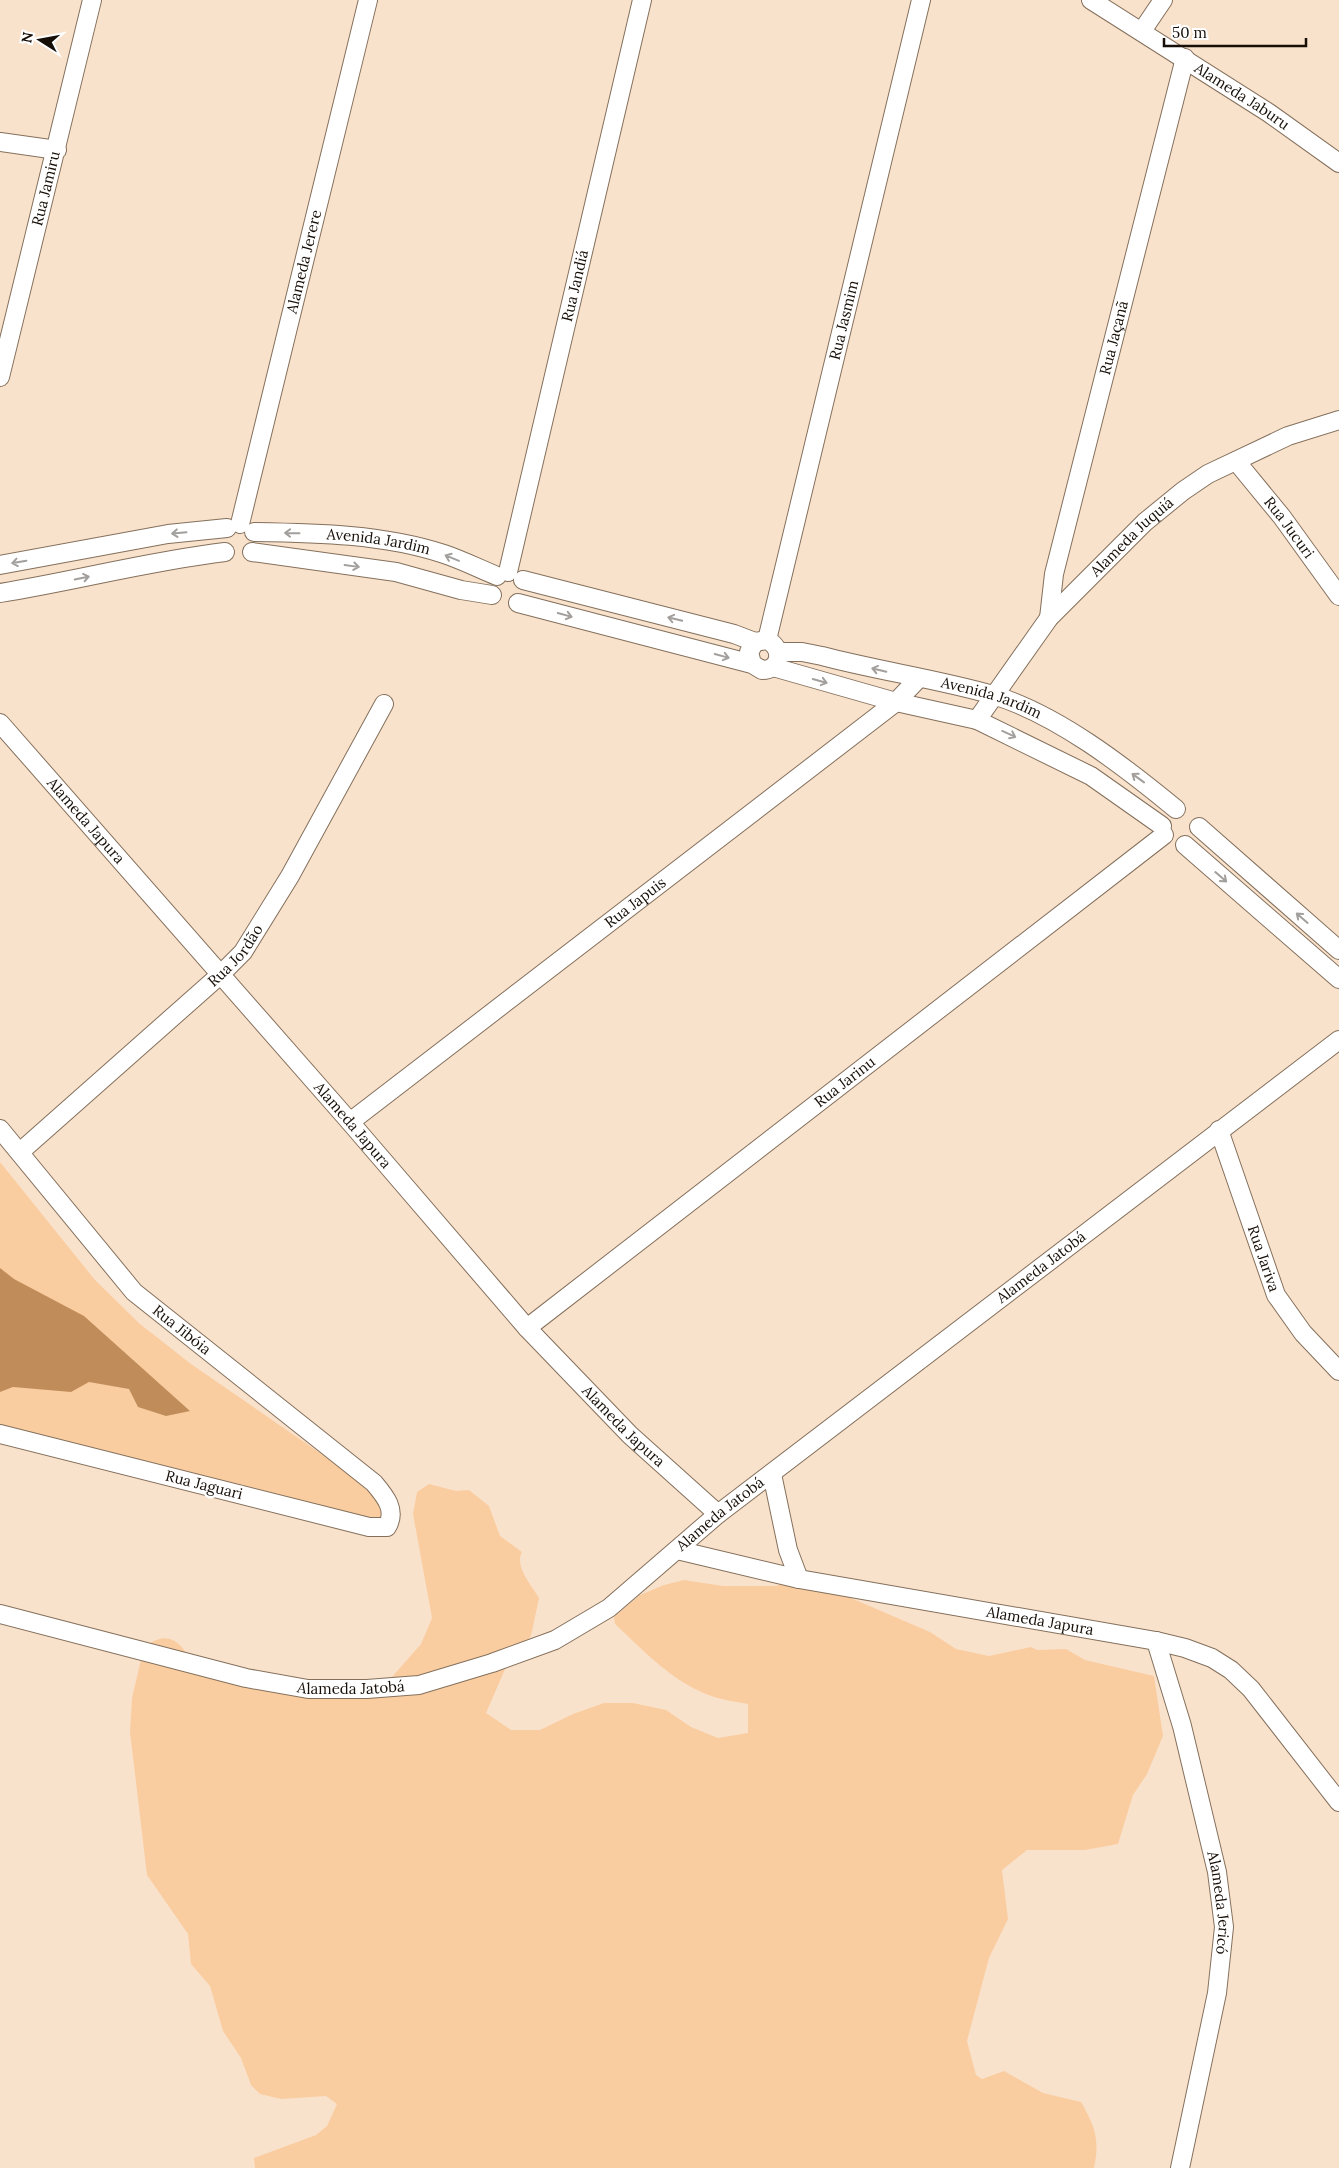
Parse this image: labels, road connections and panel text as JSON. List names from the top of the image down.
{
  "streets": {
    "street": [
      "Alameda Jaburu",
      "Rua Jamiru",
      "Alameda Jerere",
      "Rua Jandiá",
      "Rua Jasmim",
      "Rua Jaçanã",
      "Rua Jucuri",
      "Alameda Juquiá",
      "Avenida Jardim",
      "Alameda Japura",
      "Rua Japuis",
      "Rua Jordão",
      "Rua Jarinu",
      "Rua Jariva",
      "Alameda Jatobá",
      "Rua Jibóia",
      "Rua Jaguari",
      "Alameda Jericó"
    ]
  },
  "crossings": [
    ["Alameda Jaburu", "Rua Jaçanã"],
    ["Alameda Jerere", "Avenida Jardim"],
    ["Rua Jandiá", "Avenida Jardim"],
    ["Rua Jasmim", "Avenida Jardim"],
    ["Rua Jaçanã", "Alameda Juquiá"],
    ["Rua Jucuri", "Alameda Juquiá"],
    ["Alameda Juquiá", "Avenida Jardim"],
    ["Avenida Jardim", "Rua Japuis"],
    ["Avenida Jardim", "Rua Jarinu"],
    ["Alameda Japura", "Rua Japuis"],
    ["Alameda Japura", "Rua Jordão"],
    ["Alameda Japura", "Rua Jarinu"],
    ["Alameda Japura", "Alameda Jatobá"],
    ["Alameda Japura", "Alameda Jericó"],
    ["Rua Jordão", "Rua Jibóia"],
    ["Rua Jariva", "Alameda Jatobá"],
    ["Rua Jibóia", "Rua Jaguari"]
  ],
  "scale_bar": "50 m",
  "north": "left"
}
